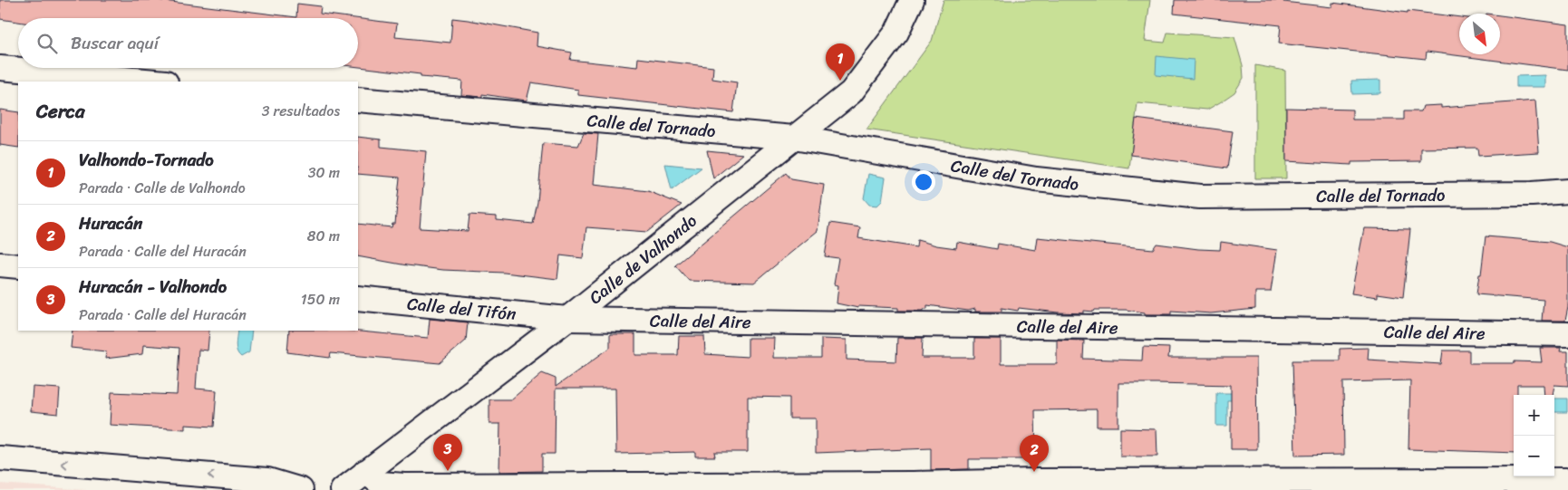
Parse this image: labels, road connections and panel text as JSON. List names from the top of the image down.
{
  "streets": {
    "street": [
      "Calle del Tornado",
      "Calle de Valhondo",
      "Calle del Tifón",
      "Calle del Aire"
    ]
  },
  "crossings": [
    ["Calle del Tornado", "Calle de Valhondo"],
    ["Calle de Valhondo", "Calle del Tifón"],
    ["Calle de Valhondo", "Calle del Aire"],
    ["Calle del Tifón", "Calle del Aire"]
  ],
  "north": "bottom right",
  "page": {
    "search": "Buscar aquí",
    "pins": ["1", "3", "2"],
    "heading": ["Cerca", "3 resultados"],
    "list": [
      {
        "mark": "1",
        "name": "Valhondo-Tornado",
        "note": "Parada · Calle de Valhondo",
        "value": "30 m"
      },
      {
        "mark": "2",
        "name": "Huracán",
        "note": "Parada · Calle del Huracán",
        "value": "80 m"
      },
      {
        "mark": "3",
        "name": "Huracán - Valhondo",
        "note": "Parada · Calle del Huracán",
        "value": "150 m"
      }
    ],
    "map_buttons": ["+", "−"]
  }
}
